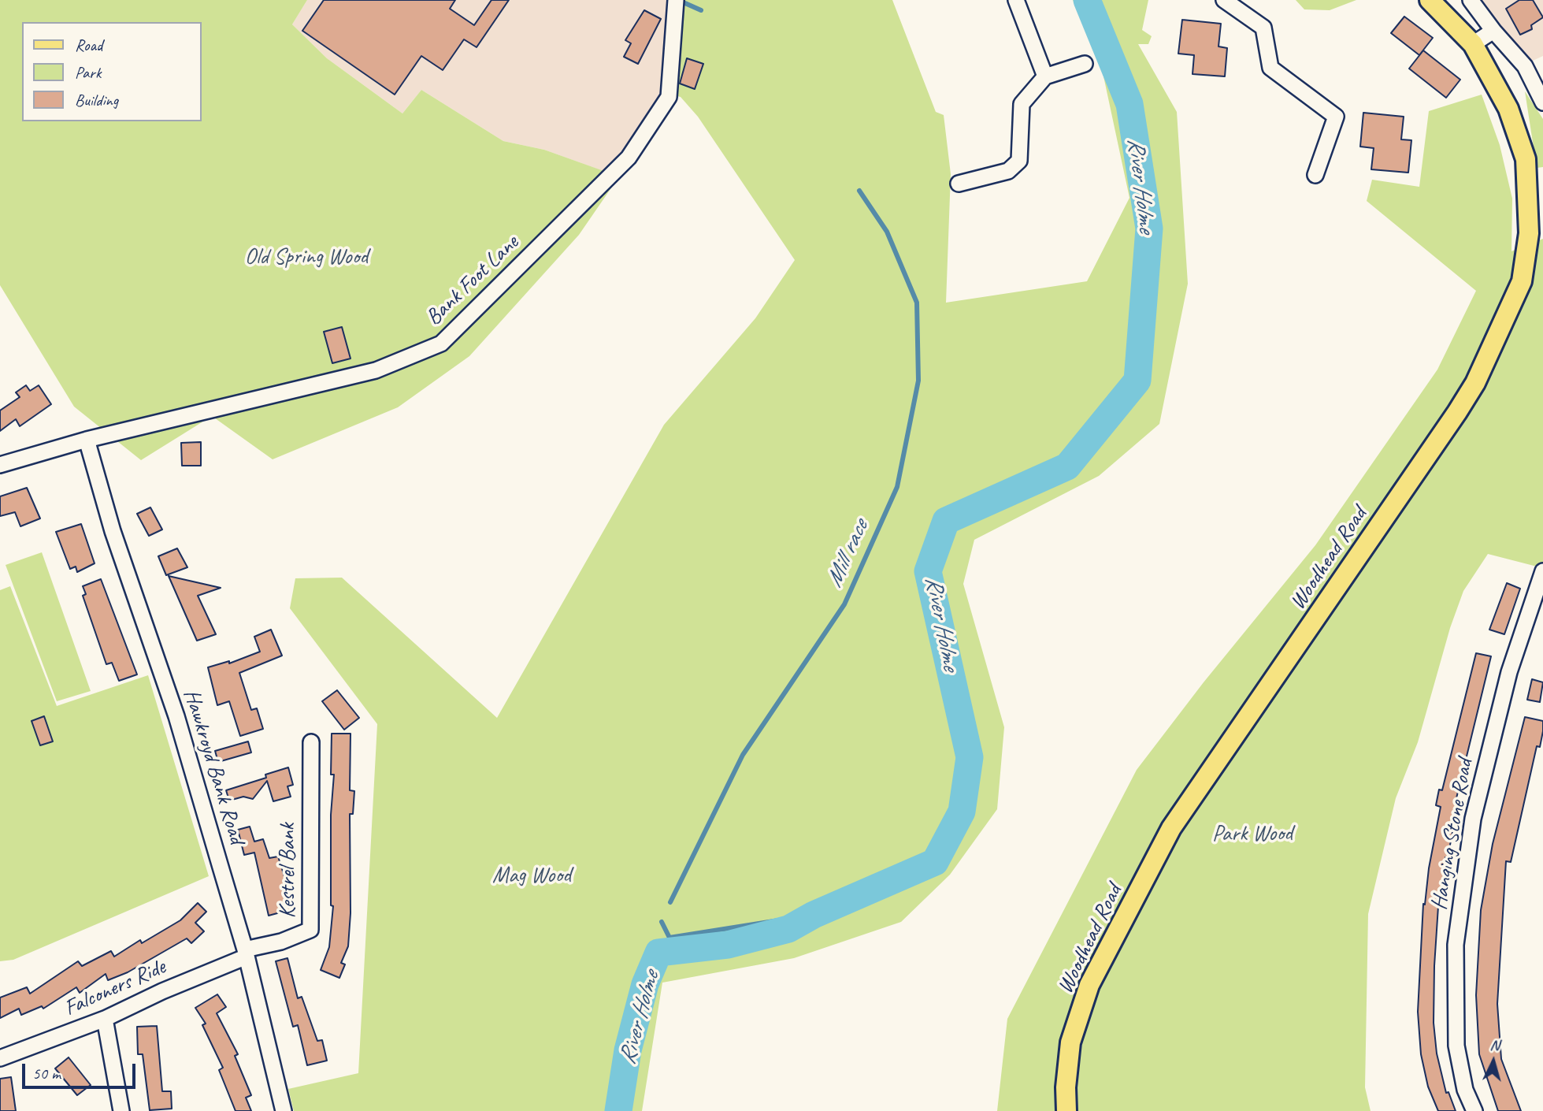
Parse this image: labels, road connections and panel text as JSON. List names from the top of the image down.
{
  "streets": {
    "main road": ["Woodhead Road"],
    "street": [
      "Bank Foot Lane",
      "Hawkroyd Bank Road",
      "Hanging Stone Road",
      "Kestrel Bank",
      "Falconers Ride"
    ]
  },
  "crossings": [
    ["Bank Foot Lane", "Hawkroyd Bank Road"],
    ["Hawkroyd Bank Road", "Kestrel Bank"],
    ["Hawkroyd Bank Road", "Falconers Ride"],
    ["Kestrel Bank", "Falconers Ride"]
  ],
  "water": ["River Holme", "Mill race"],
  "parks": ["Old Spring Wood", "Park Wood", "Mag Wood"],
  "legend": ["Road", "Park", "Building"],
  "scale_bar": "50 m",
  "north": "top"
}
